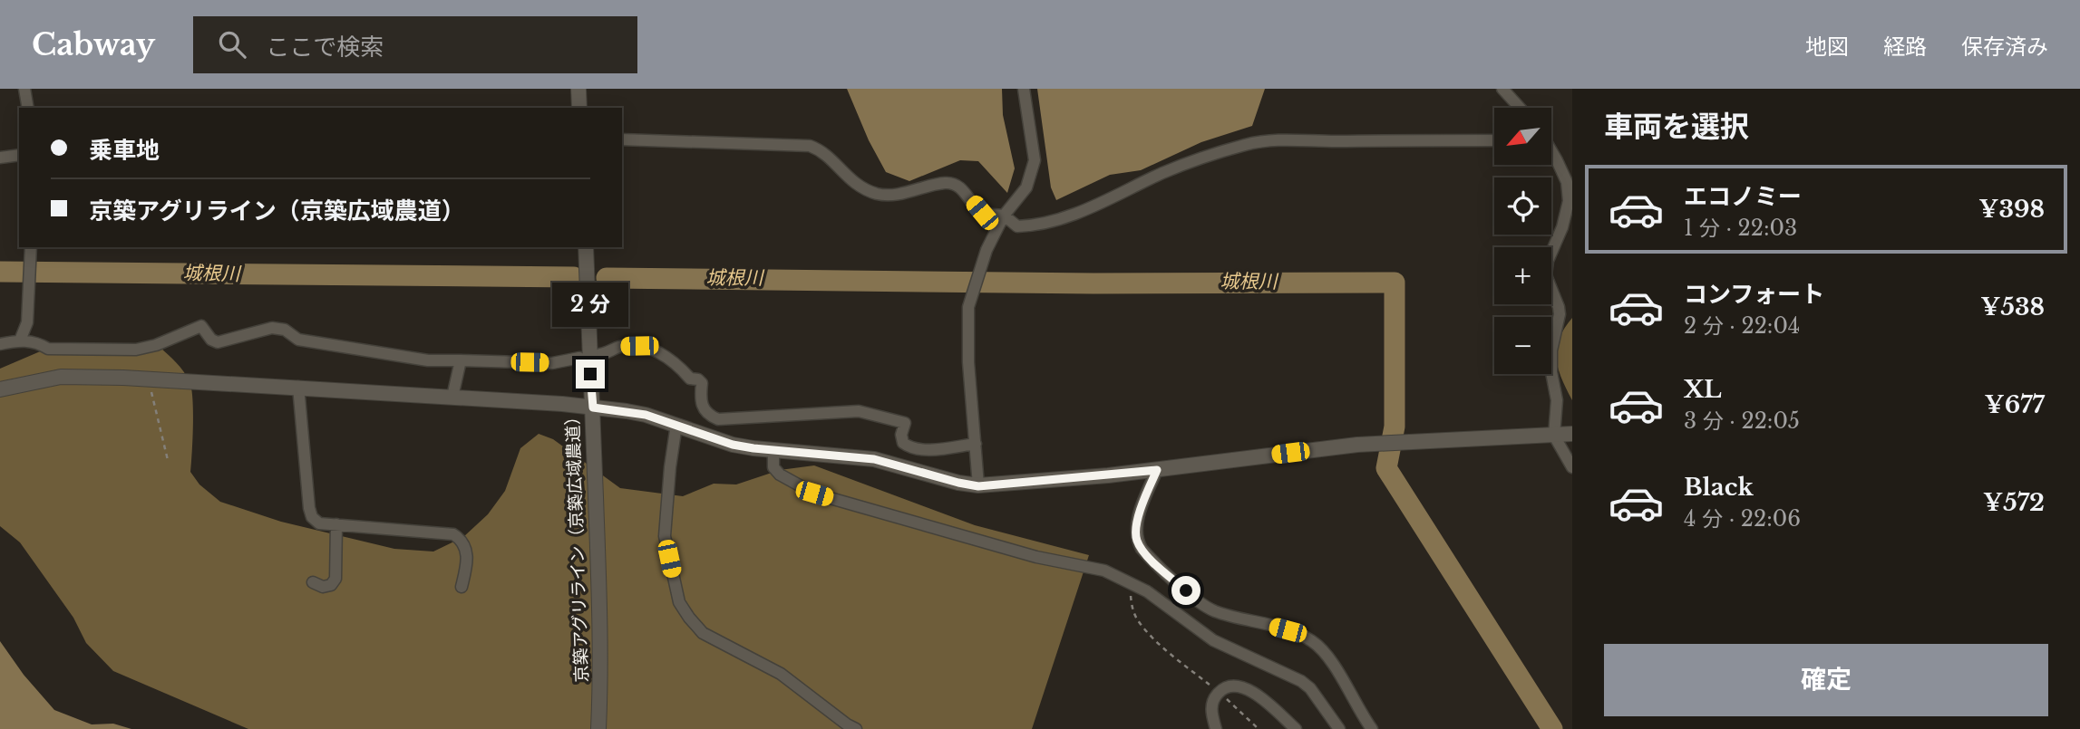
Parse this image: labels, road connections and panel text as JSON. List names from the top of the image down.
{
  "streets": {
    "street": ["京築アグリライン（京築広域農道）"]
  },
  "water": ["城根川"],
  "north": "bottom left",
  "page": {
    "header": "Cabway",
    "search": "ここで検索",
    "nav": ["地図", "経路", "保存済み"],
    "heading": "車両を選択",
    "map_buttons": ["+", "−"],
    "banner": ["乗車地", "京築アグリライン（京築広域農道）"],
    "list": [
      {
        "name": "エコノミー",
        "note": "1 分 · 22:03",
        "value": "¥398"
      },
      {
        "name": "コンフォート",
        "note": "2 分 · 22:04",
        "value": "¥538"
      },
      {
        "name": "XL",
        "note": "3 分 · 22:05",
        "value": "¥677"
      },
      {
        "name": "Black",
        "note": "4 分 · 22:06",
        "value": "¥572"
      }
    ],
    "bubble": "2 分",
    "buttons": "確定"
  }
}
